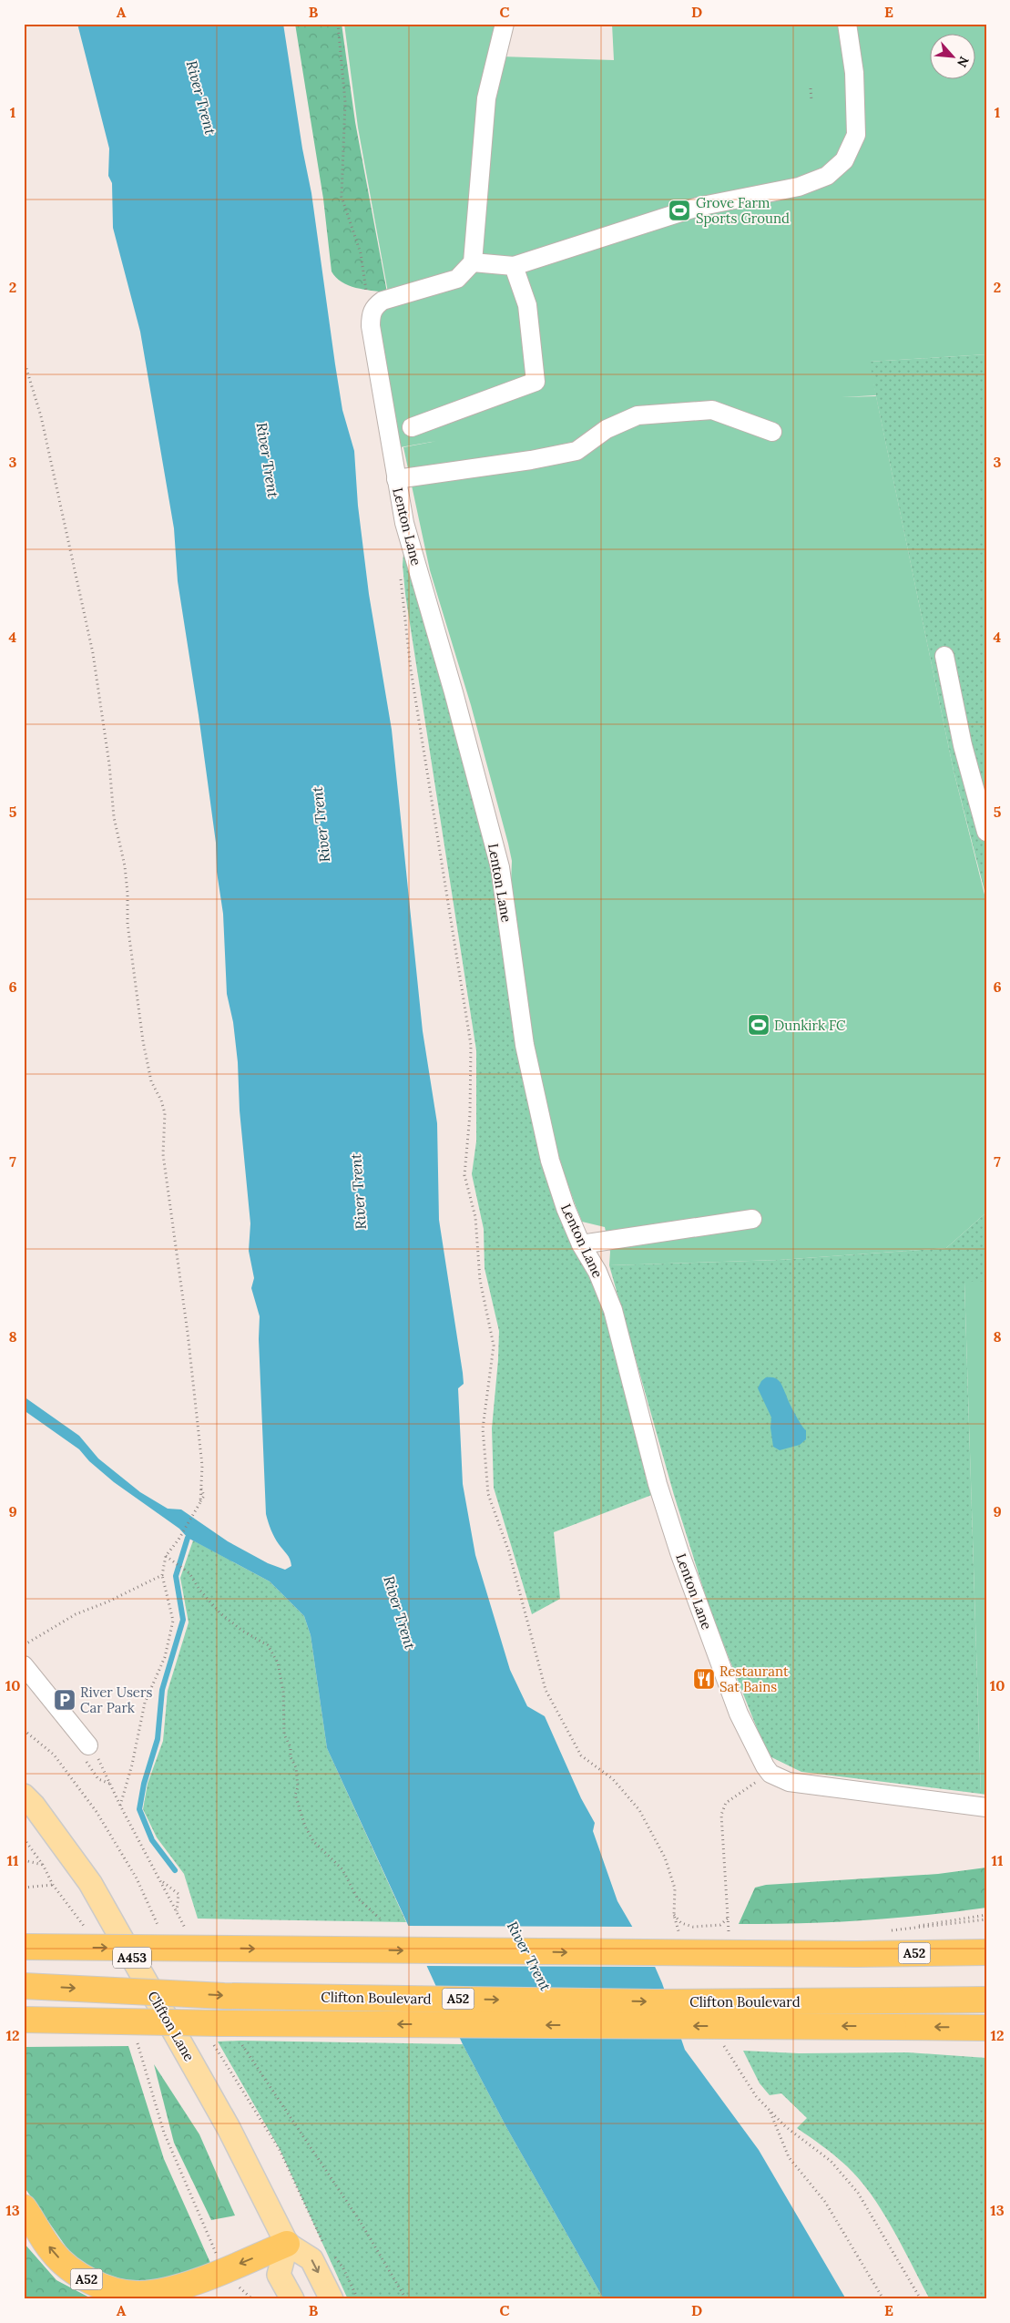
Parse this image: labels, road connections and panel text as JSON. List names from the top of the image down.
{
  "streets": {
    "highway": ["A52", "Clifton Boulevard"],
    "main road": ["A453", "Clifton Lane"],
    "street": ["Lenton Lane"]
  },
  "crossings": [
    ["A52", "Clifton Lane"]
  ],
  "water": ["River Trent"],
  "places": {
    "sports": ["Grove Farm Sports Ground", "Dunkirk FC"],
    "restaurant": ["Restaurant Sat Bains"],
    "parking": ["River Users Car Park"]
  },
  "north": "bottom right",
  "grid": {
    "columns": [
      "A",
      "B",
      "C",
      "D",
      "E"
    ],
    "rows": [
      "1",
      "2",
      "3",
      "4",
      "5",
      "6",
      "7",
      "8",
      "9",
      "10",
      "11",
      "12",
      "13"
    ]
  }
}
